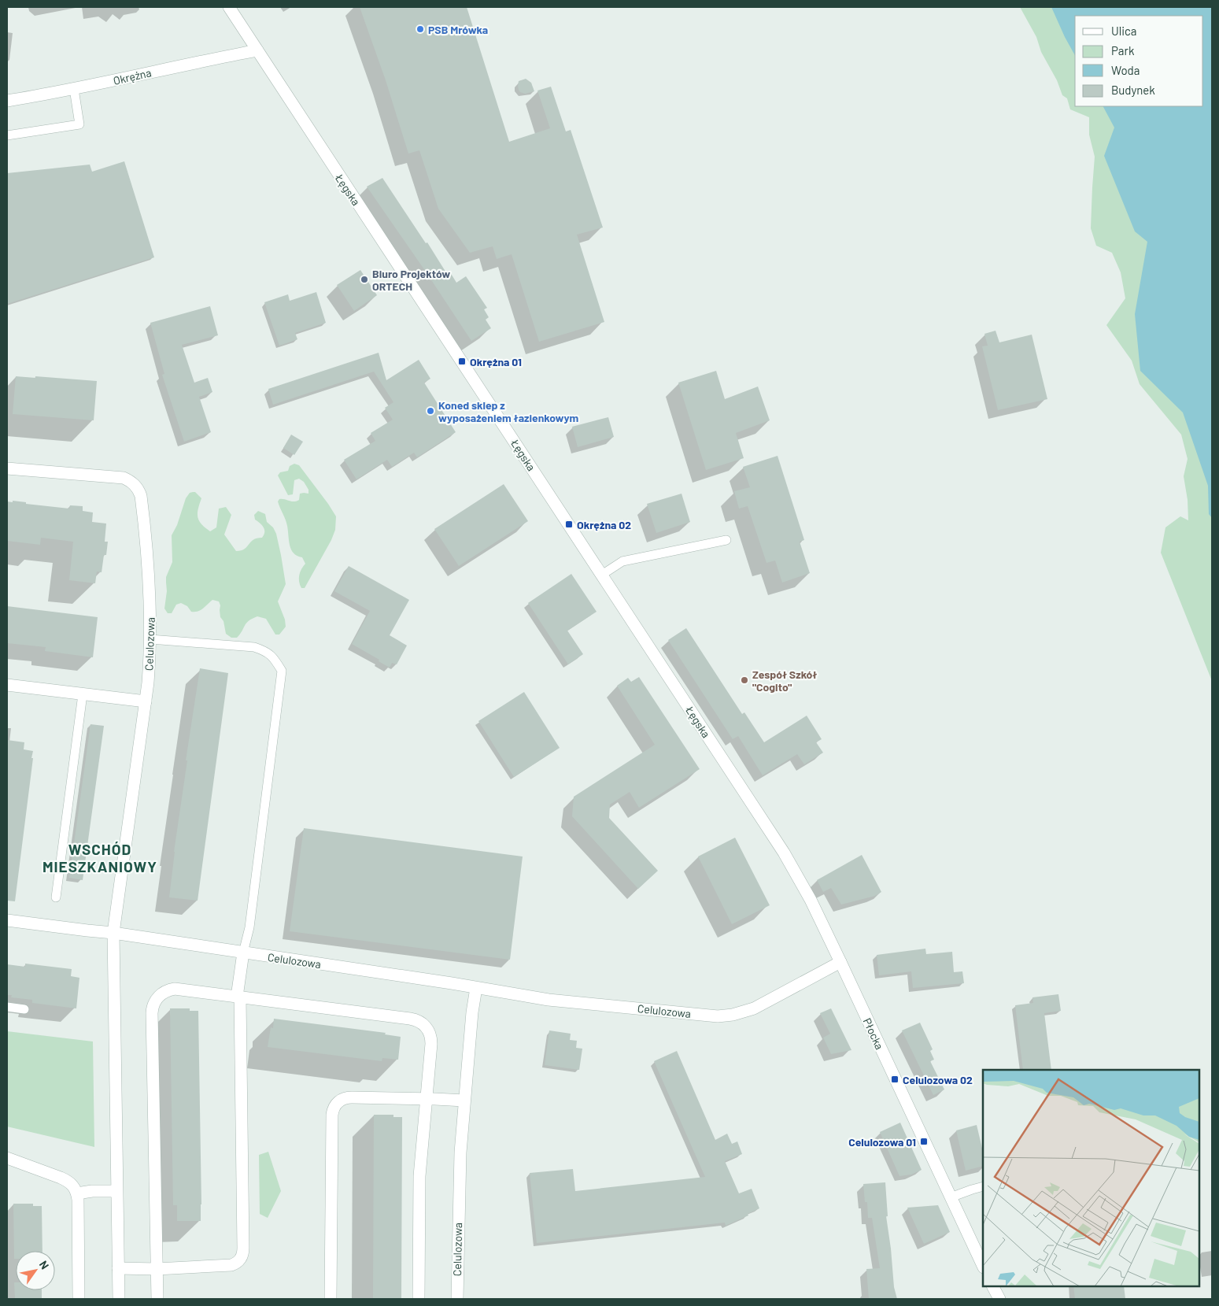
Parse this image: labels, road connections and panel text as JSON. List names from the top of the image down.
{
  "streets": {
    "street": [
      "Okrężna",
      "Łęgska",
      "Celulozowa",
      "Płocka"
    ]
  },
  "crossings": [
    ["Okrężna", "Łęgska"],
    ["Łęgska", "Płocka"],
    ["Celulozowa", "Płocka"]
  ],
  "districts": ["WSCHÓD MIESZKANIOWY"],
  "places": {
    "other": [
      "PSB Mrówka",
      "Biuro Projektów ORTECH",
      "Koned sklep z wyposażeniem łazienkowym",
      "Zespół Szkół \"Cogito\""
    ],
    "transit": [
      "Okrężna 01",
      "Okrężna 02",
      "Celulozowa 02",
      "Celulozowa 01"
    ]
  },
  "legend": [
    "Ulica",
    "Park",
    "Woda",
    "Budynek"
  ],
  "north": "top right"
}
